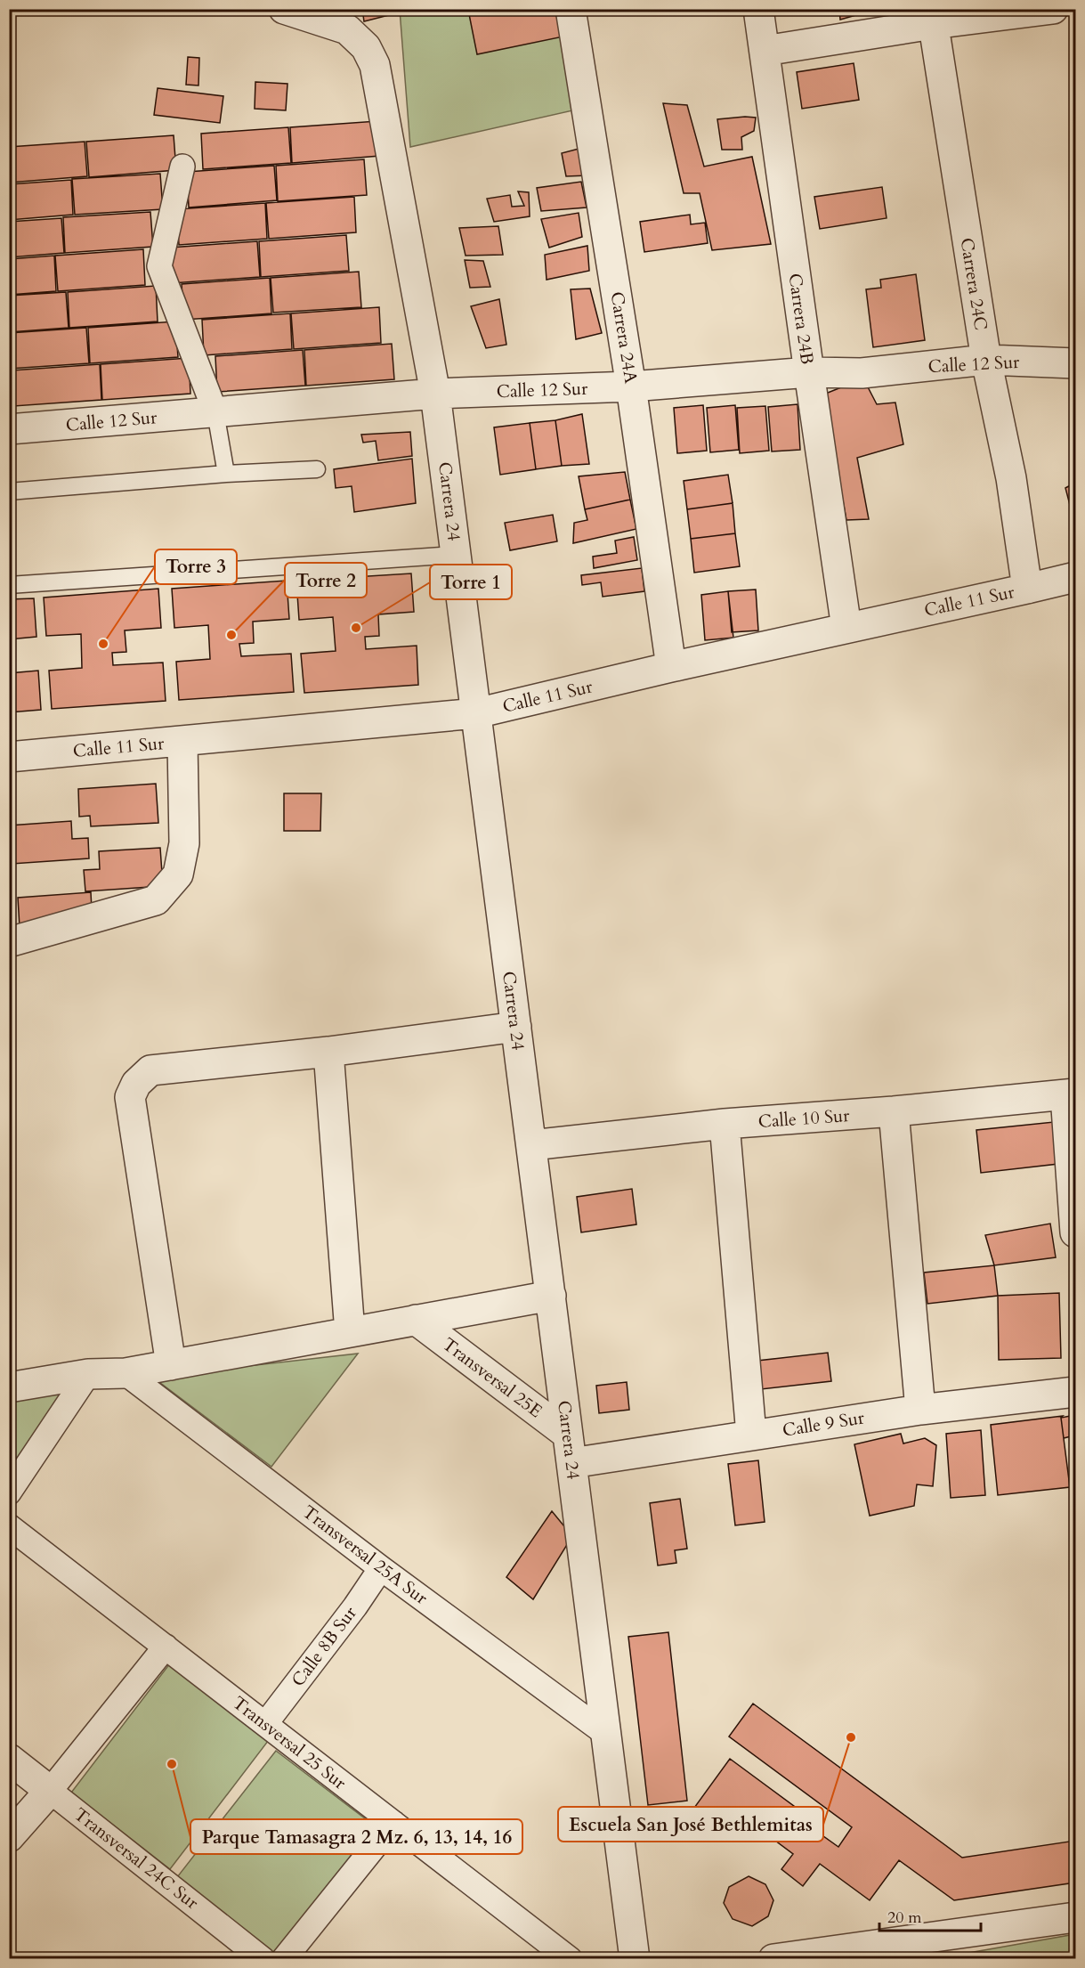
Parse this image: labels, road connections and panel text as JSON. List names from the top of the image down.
{
  "streets": {
    "street": [
      "Carrera 24C",
      "Carrera 24B",
      "Carrera 24A",
      "Calle 12 Sur",
      "Carrera 24",
      "Calle 11 Sur",
      "Calle 10 Sur",
      "Transversal 25E",
      "Calle 9 Sur",
      "Transversal 25A Sur",
      "Calle 8B Sur",
      "Transversal 25 Sur",
      "Transversal 24C Sur"
    ]
  },
  "crossings": [
    ["Carrera 24C", "Calle 12 Sur"],
    ["Carrera 24C", "Calle 11 Sur"],
    ["Carrera 24B", "Calle 12 Sur"],
    ["Carrera 24B", "Calle 11 Sur"],
    ["Carrera 24A", "Calle 12 Sur"],
    ["Carrera 24A", "Calle 11 Sur"],
    ["Calle 12 Sur", "Carrera 24"],
    ["Carrera 24", "Calle 11 Sur"],
    ["Carrera 24", "Calle 10 Sur"],
    ["Carrera 24", "Transversal 25E"],
    ["Carrera 24", "Calle 9 Sur"],
    ["Carrera 24", "Transversal 25A Sur"],
    ["Transversal 25E", "Calle 9 Sur"],
    ["Transversal 25A Sur", "Calle 8B Sur"],
    ["Calle 8B Sur", "Transversal 25 Sur"]
  ],
  "places": [
    "Torre 1",
    "Torre 2",
    "Torre 3",
    "Escuela San José Bethlemitas",
    "Parque Tamasagra 2 Mz. 6, 13, 14, 16"
  ],
  "scale_bar": "20 m"
}
